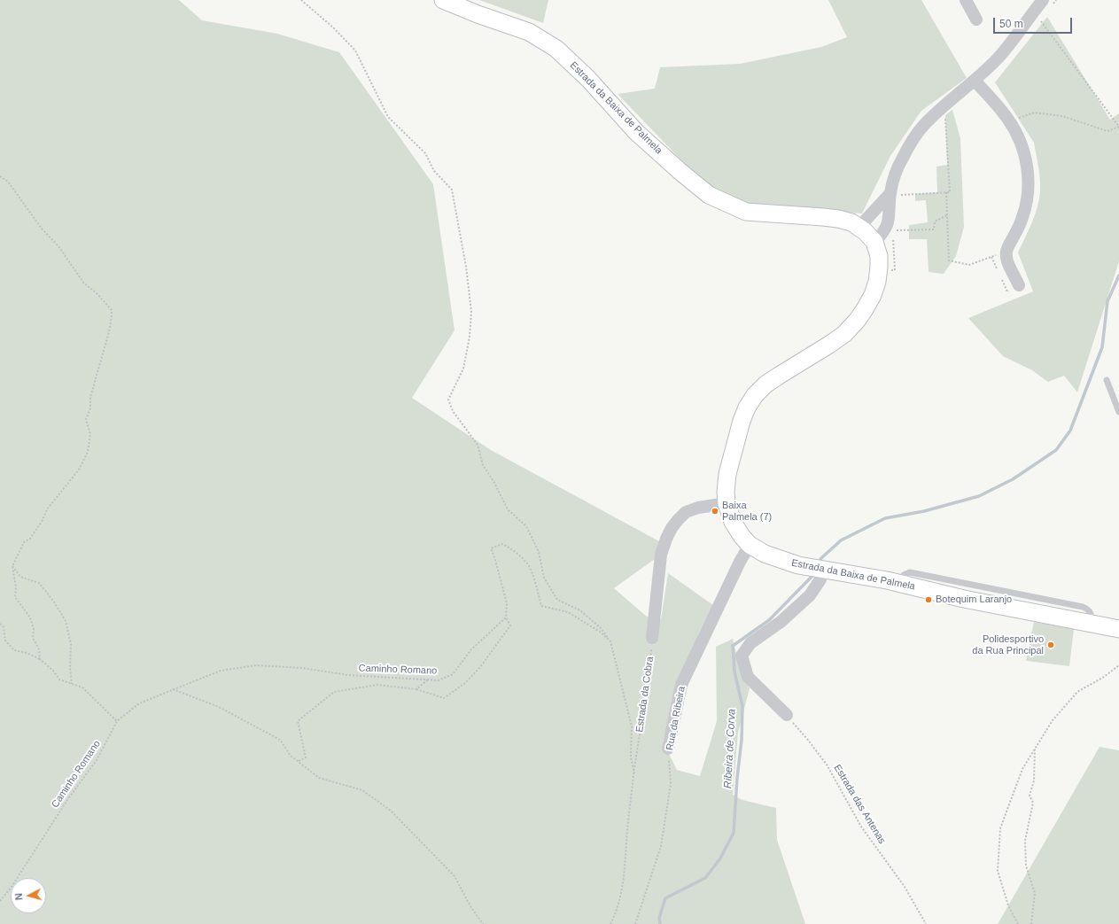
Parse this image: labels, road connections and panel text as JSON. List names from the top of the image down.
{
  "streets": {
    "street": ["Estrada da Baixa de Palmela", "Rua da Ribeira"],
    "path": ["Caminho Romano", "Estrada da Cobra", "Estrada das Antenas"]
  },
  "crossings": [
    ["Estrada da Baixa de Palmela", "Rua da Ribeira"]
  ],
  "water": ["Ribeira de Corva"],
  "places": ["Baixa Palmela (7)", "Botequim Laranjo", "Polidesportivo da Rua Principal"],
  "scale_bar": "50 m",
  "north": "left"
}
